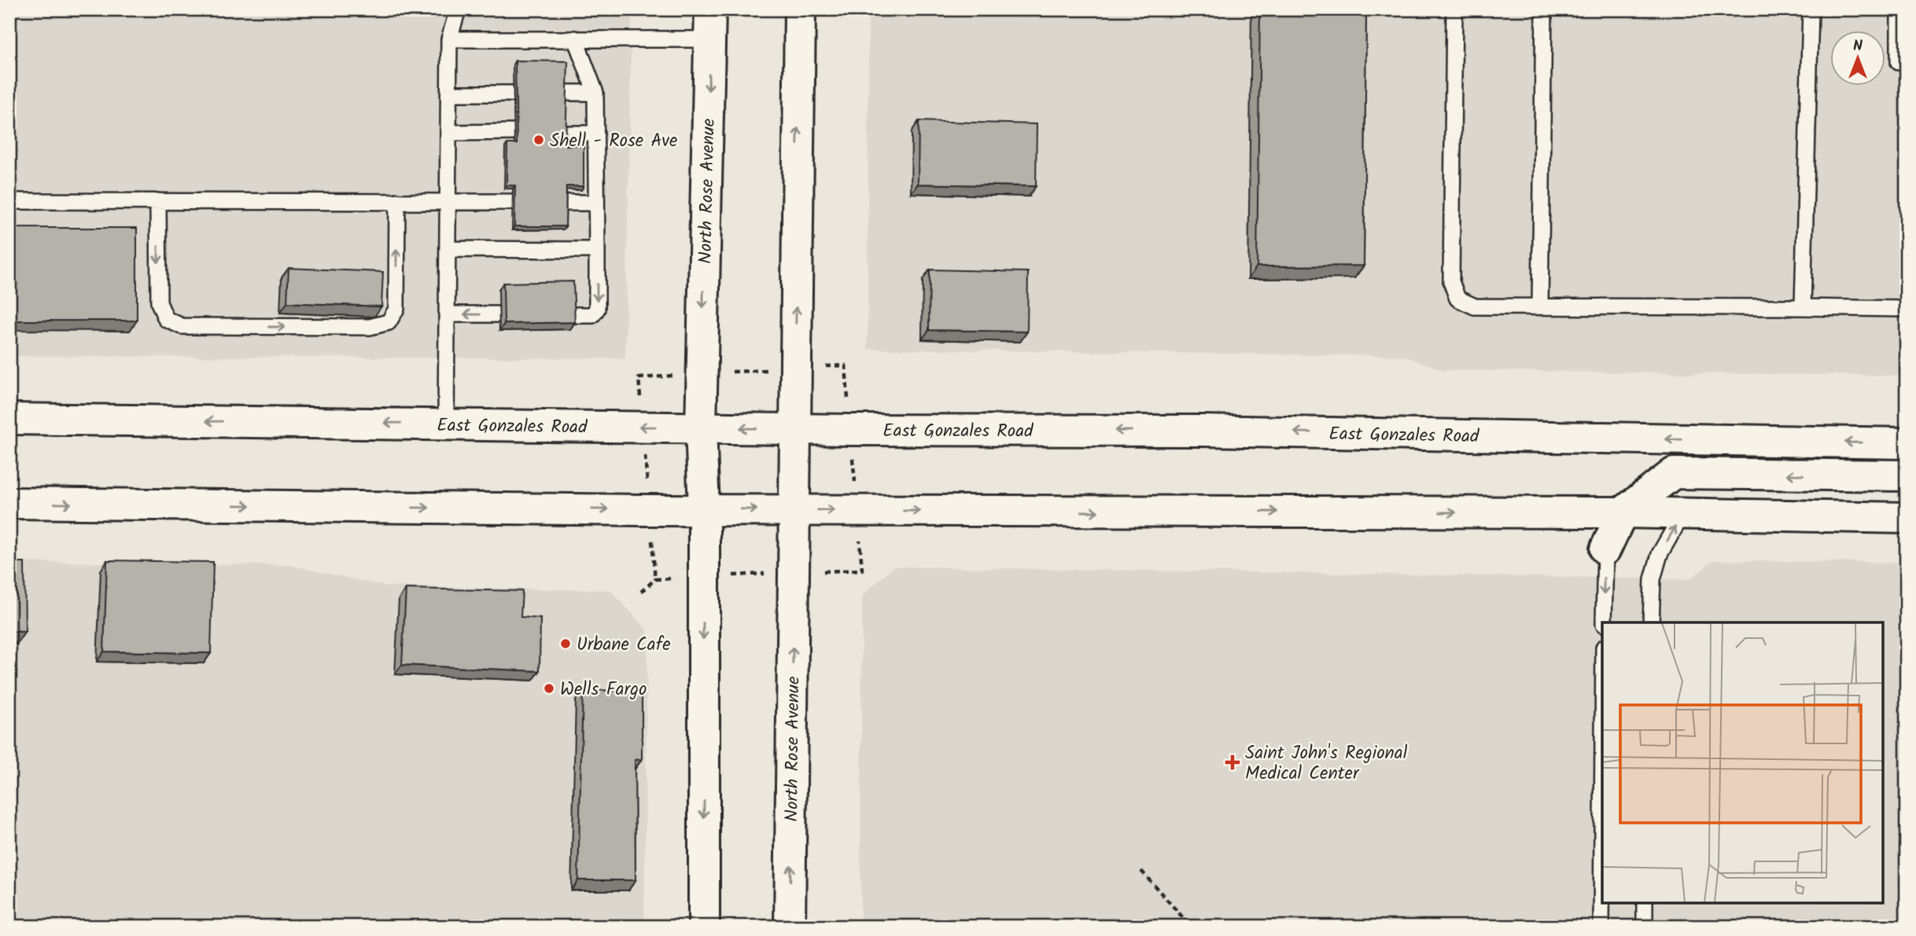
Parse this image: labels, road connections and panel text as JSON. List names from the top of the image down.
{
  "streets": {
    "main road": ["North Rose Avenue", "East Gonzales Road"]
  },
  "crossings": [
    ["North Rose Avenue", "East Gonzales Road"]
  ],
  "places": {
    "other": ["Shell - Rose Ave", "Urbane Cafe", "Wells Fargo"],
    "health": ["Saint John's Regional Medical Center"]
  },
  "north": "top"
}
